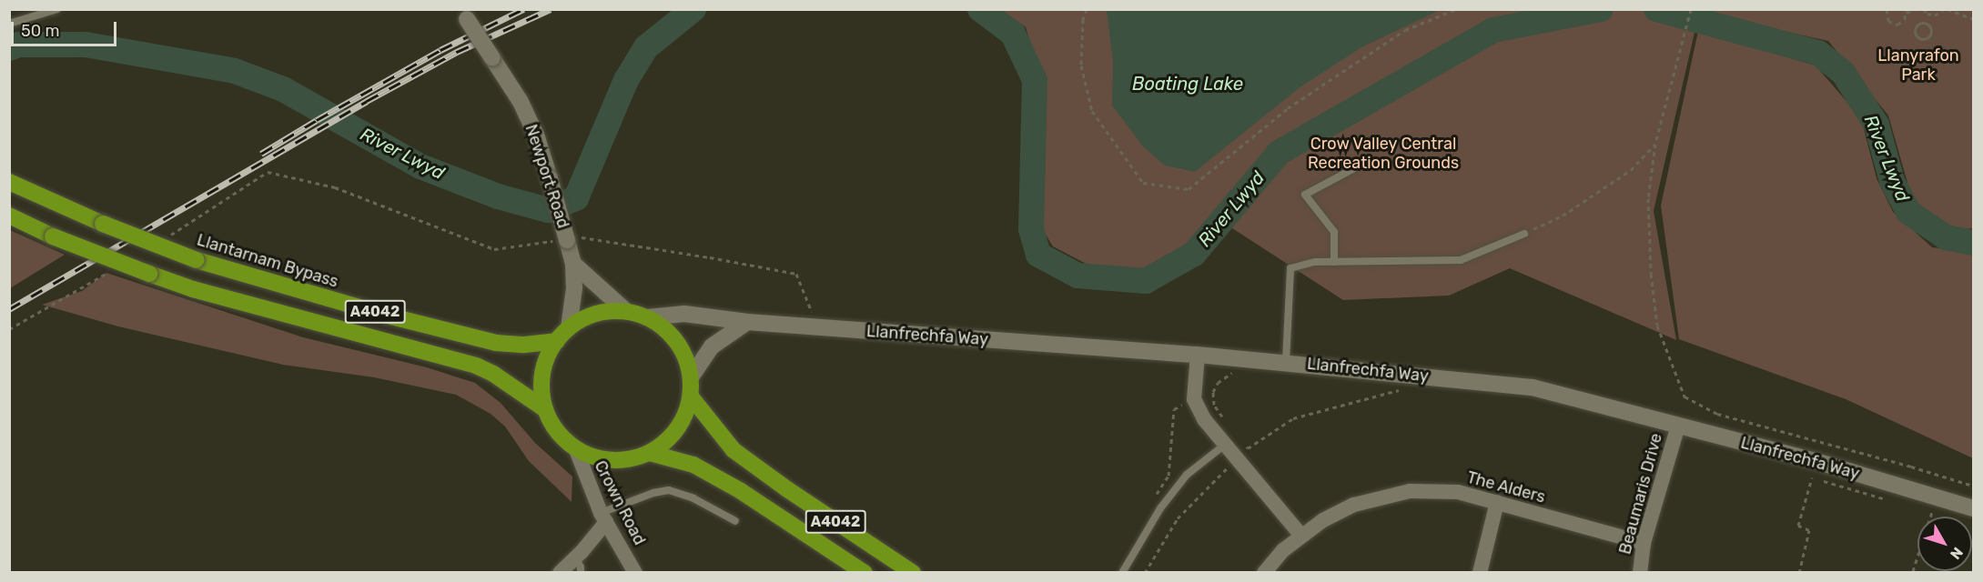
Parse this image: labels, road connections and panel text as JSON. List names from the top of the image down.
{
  "streets": {
    "highway": ["Llantarnam Bypass", "A4042"],
    "street": [
      "Newport Road",
      "Llanfrechfa Way",
      "The Alders",
      "Beaumaris Drive",
      "Crown Road"
    ]
  },
  "crossings": [
    ["Newport Road", "Llantarnam Bypass"],
    ["Newport Road", "A4042"],
    ["Newport Road", "Llanfrechfa Way"],
    ["Newport Road", "Crown Road"],
    ["Llantarnam Bypass", "A4042"],
    ["Llantarnam Bypass", "Llanfrechfa Way"],
    ["Llantarnam Bypass", "Crown Road"],
    ["A4042", "Llanfrechfa Way"],
    ["A4042", "Crown Road"],
    ["Llanfrechfa Way", "Beaumaris Drive"],
    ["Llanfrechfa Way", "Crown Road"],
    ["The Alders", "Beaumaris Drive"]
  ],
  "water": ["Boating Lake", "River Lwyd"],
  "parks": ["Llanyrafon Park", "Crow Valley Central Recreation Grounds"],
  "scale_bar": "50 m",
  "north": "bottom right"
}
